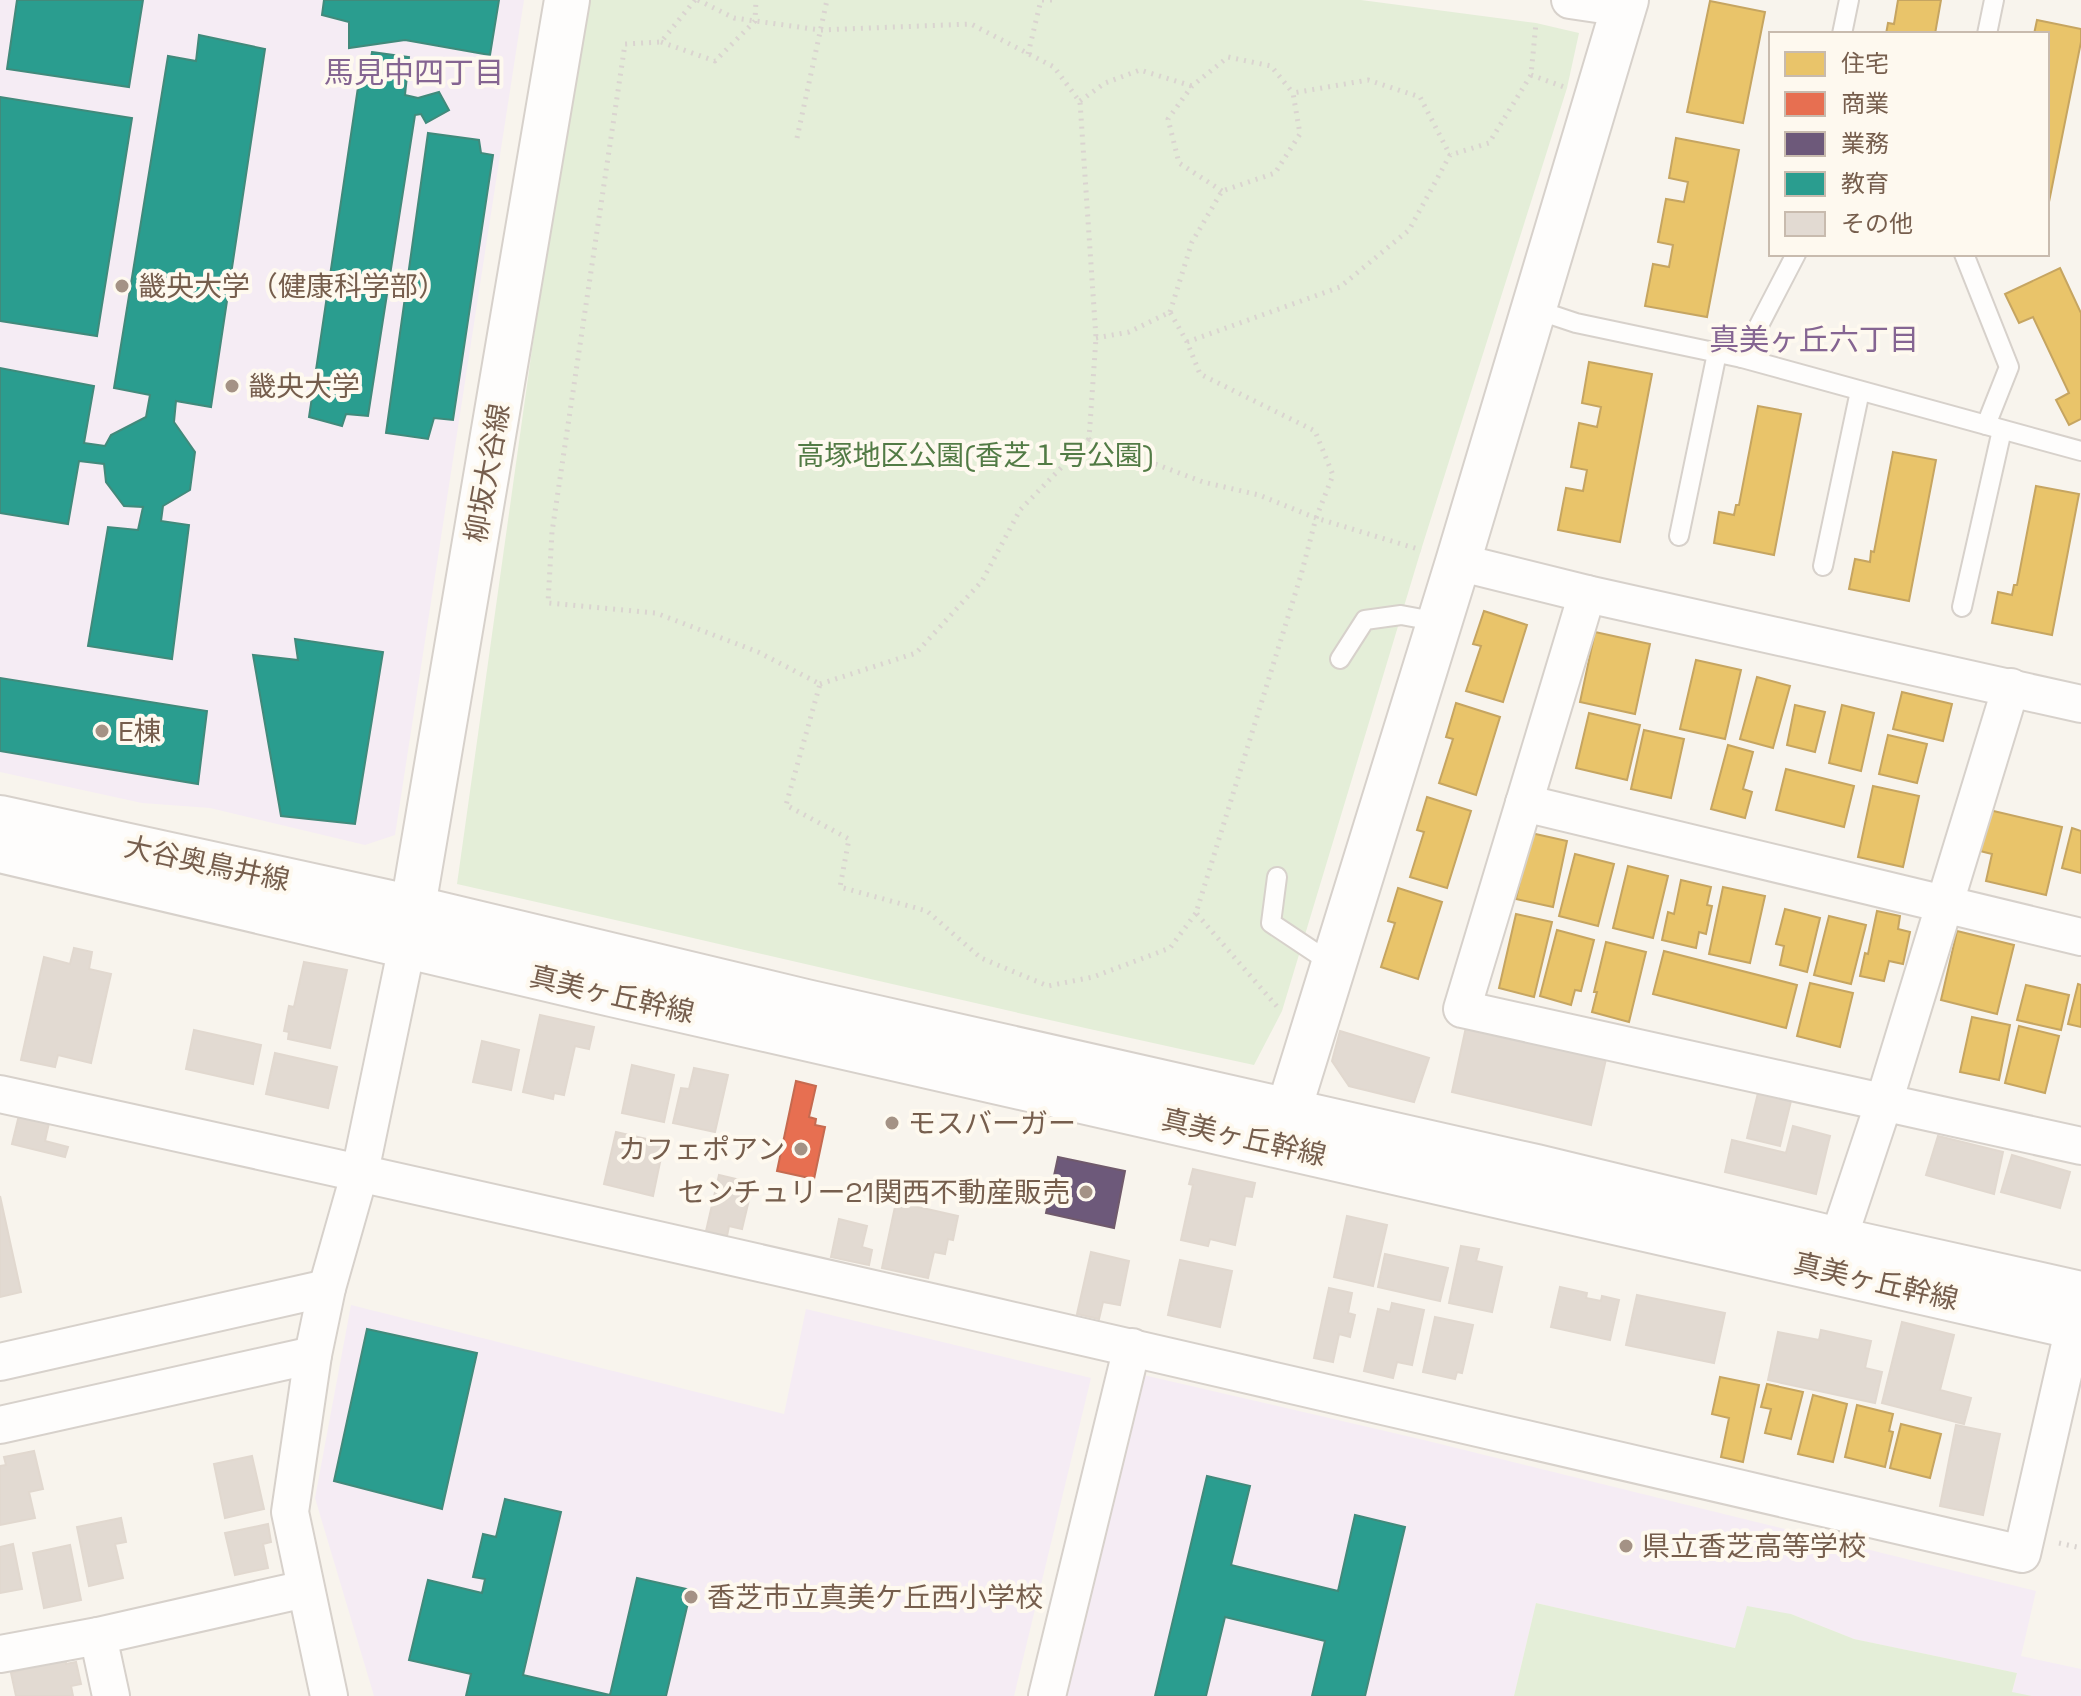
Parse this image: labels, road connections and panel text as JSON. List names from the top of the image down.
{
  "streets": {
    "street": ["柳坂大谷線", "大谷奥鳥井線", "真美ヶ丘幹線"]
  },
  "crossings": [
    ["柳坂大谷線", "大谷奥鳥井線"],
    ["柳坂大谷線", "真美ヶ丘幹線"],
    ["大谷奥鳥井線", "真美ヶ丘幹線"]
  ],
  "districts": ["馬見中四丁目", "真美ヶ丘六丁目"],
  "parks": ["高塚地区公園(香芝１号公園)"],
  "places": [
    "畿央大学（健康科学部）",
    "畿央大学",
    "E棟",
    "モスバーガー",
    "カフェポアン",
    "センチュリー21関西不動産販売",
    "県立香芝高等学校",
    "香芝市立真美ケ丘西小学校"
  ],
  "legend": [
    "住宅",
    "商業",
    "業務",
    "教育",
    "その他"
  ]
}
